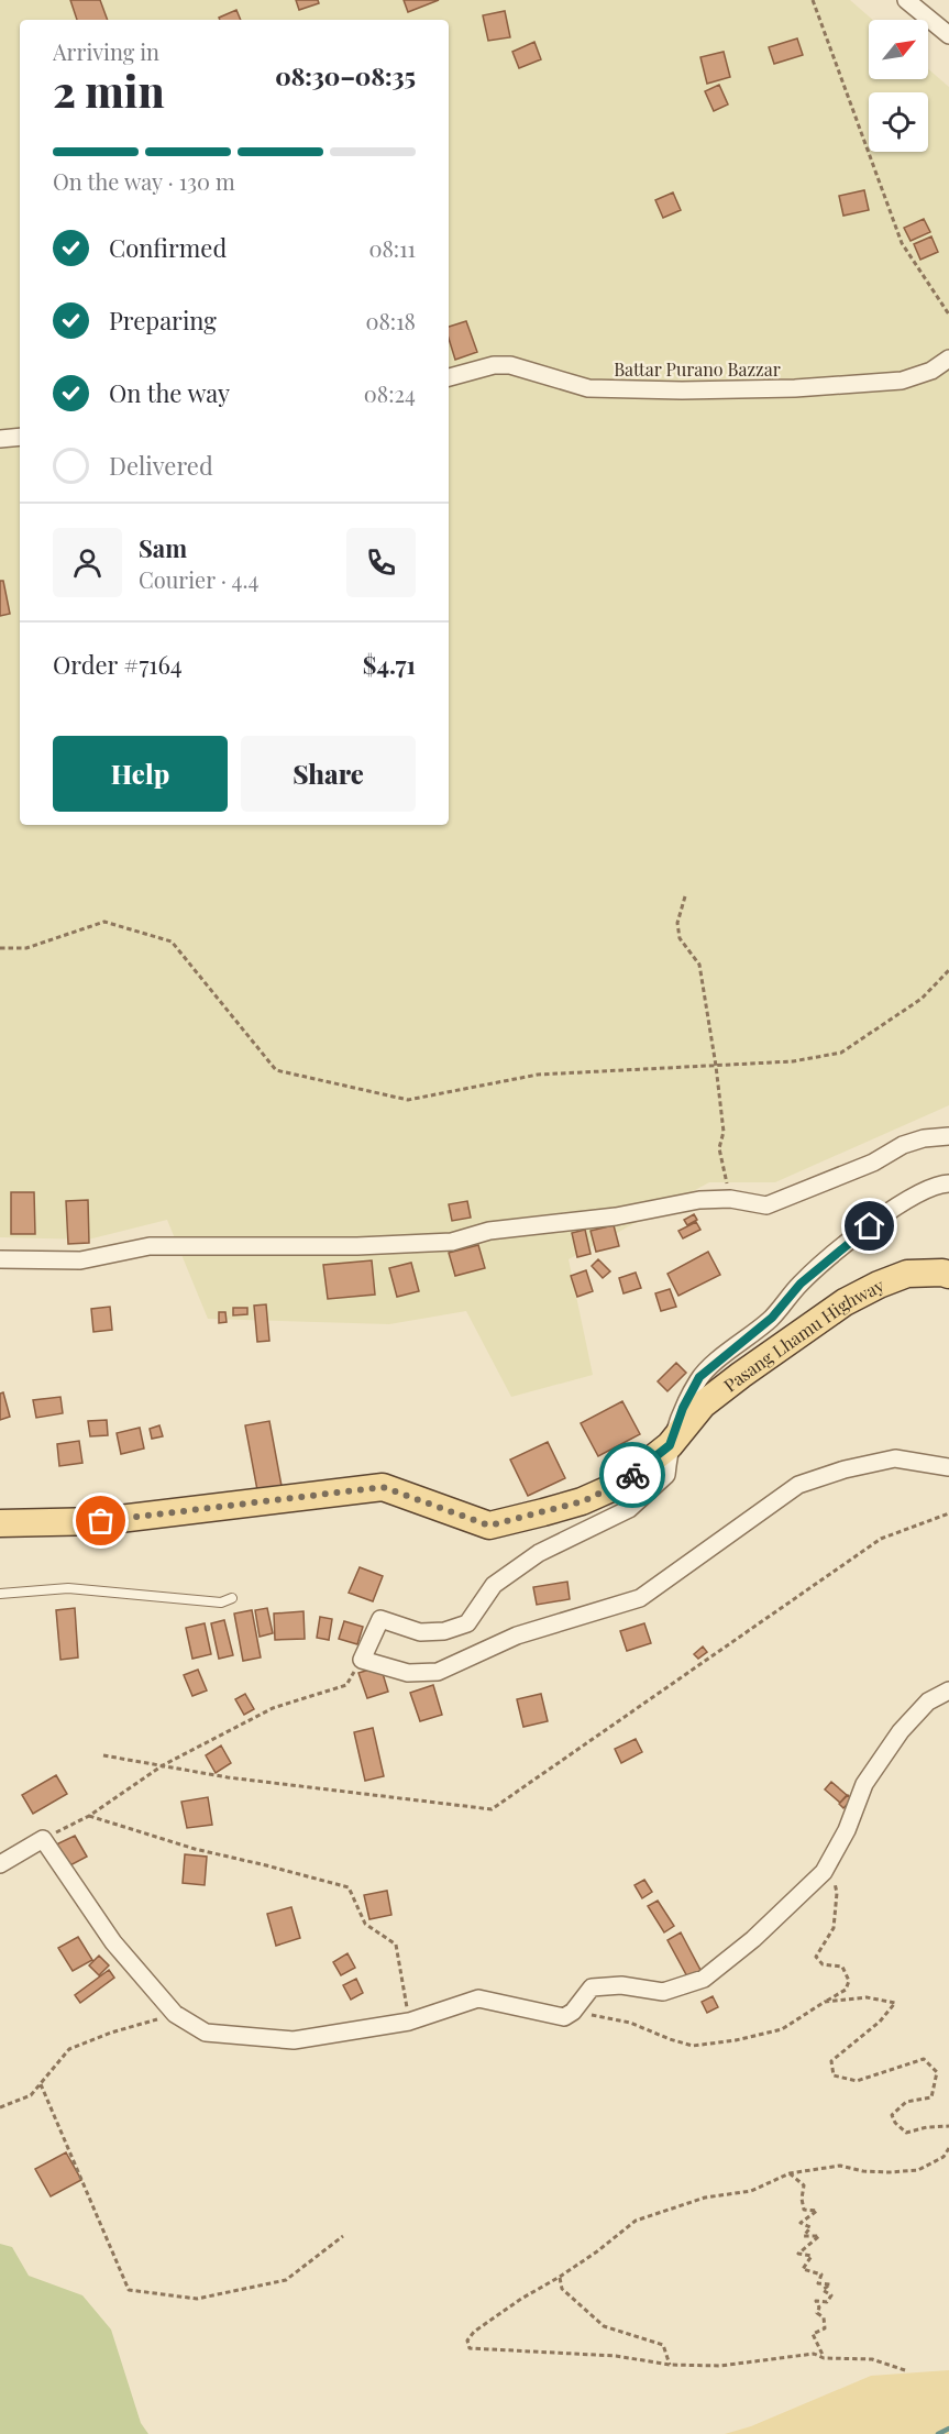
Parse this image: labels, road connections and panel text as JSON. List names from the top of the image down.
{
  "streets": {
    "main road": ["Pasang Lhamu Highway"],
    "street": ["Battar Purano Bazzar"]
  },
  "north": "top right",
  "page": {
    "heading": ["2 min", "Arriving in", "08:30–08:35"],
    "panel": [
      "Sam",
      "Courier · 4.4",
      "Order #7164",
      "$4.71"
    ],
    "bar": "On the way · 130 m",
    "list": [
      ["Confirmed", "08:11"],
      ["Preparing", "08:18"],
      ["On the way", "08:24"],
      "Delivered"
    ],
    "buttons": ["Help", "Share"]
  }
}
